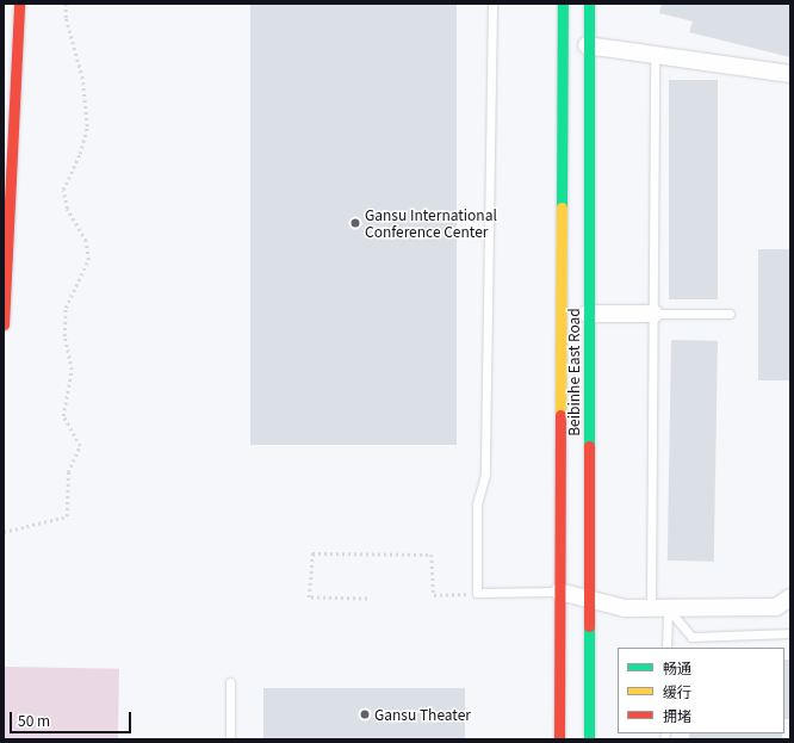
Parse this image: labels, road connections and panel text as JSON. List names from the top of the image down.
{
  "streets": {
    "main road": ["Beibinhe East Road"]
  },
  "places": ["Gansu International Conference Center", "Gansu Theater"],
  "legend": ["畅通", "缓行", "拥堵"],
  "scale_bar": "50 m"
}
